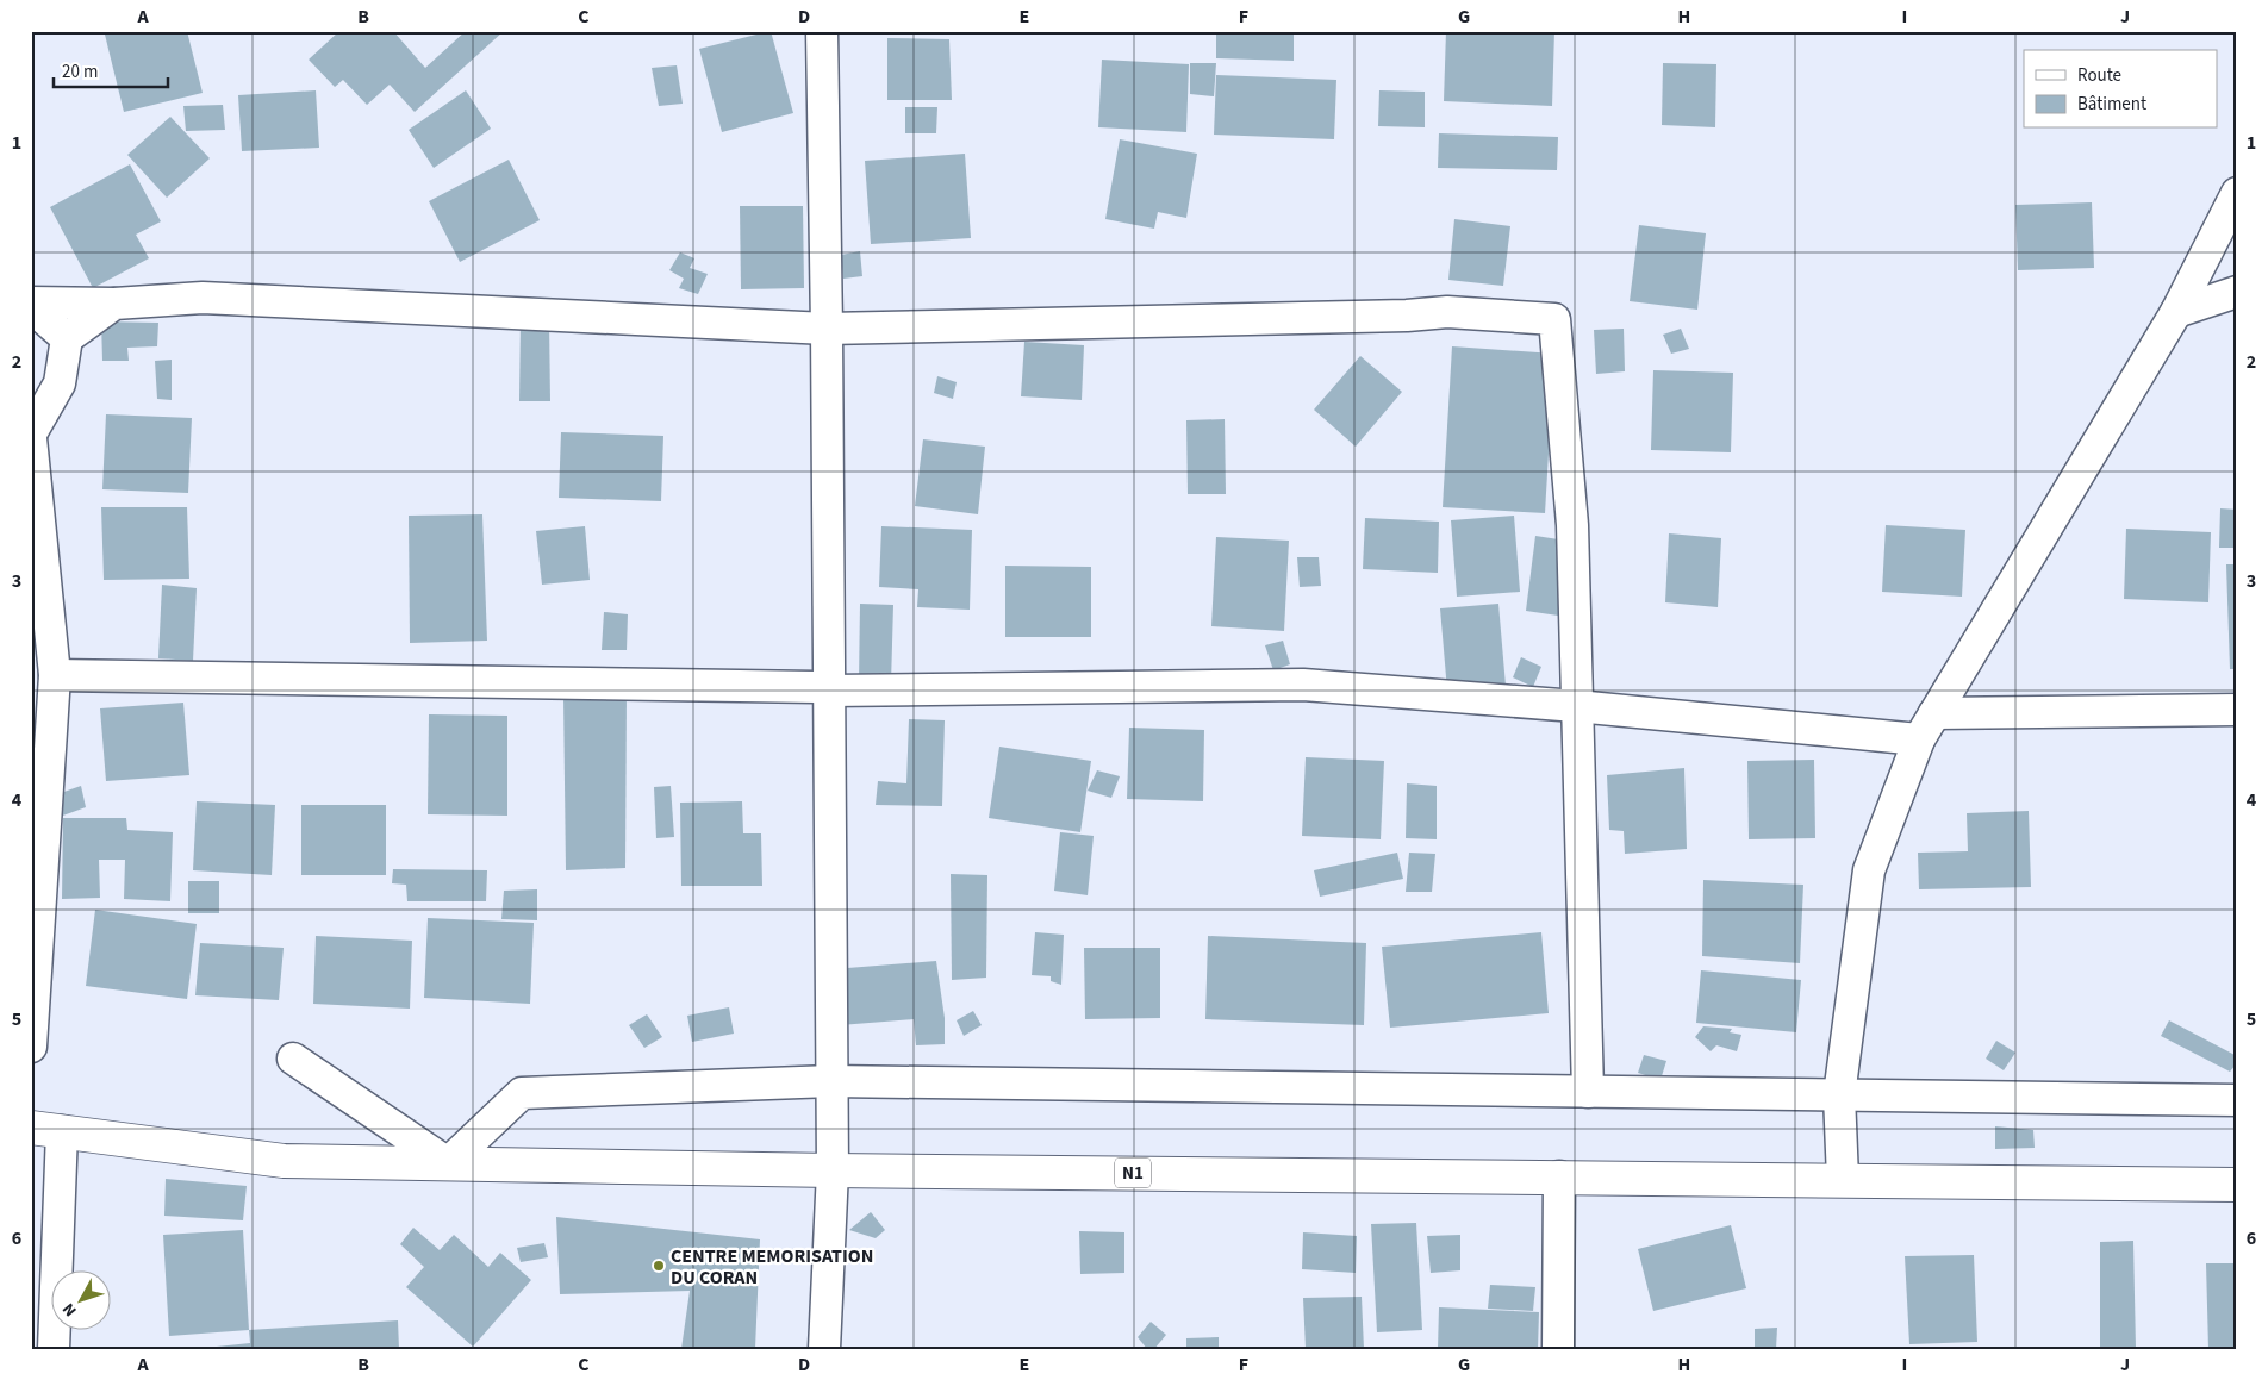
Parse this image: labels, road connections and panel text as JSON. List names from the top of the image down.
{
  "streets": {
    "highway": ["N1"]
  },
  "places": ["CENTRE MEMORISATION DU CORAN"],
  "legend": ["Route", "Bâtiment"],
  "scale_bar": "20 m",
  "north": "bottom left",
  "grid": {
    "columns": [
      "A",
      "B",
      "C",
      "D",
      "E",
      "F",
      "G",
      "H",
      "I",
      "J"
    ],
    "rows": [
      "1",
      "2",
      "3",
      "4",
      "5",
      "6"
    ]
  }
}
